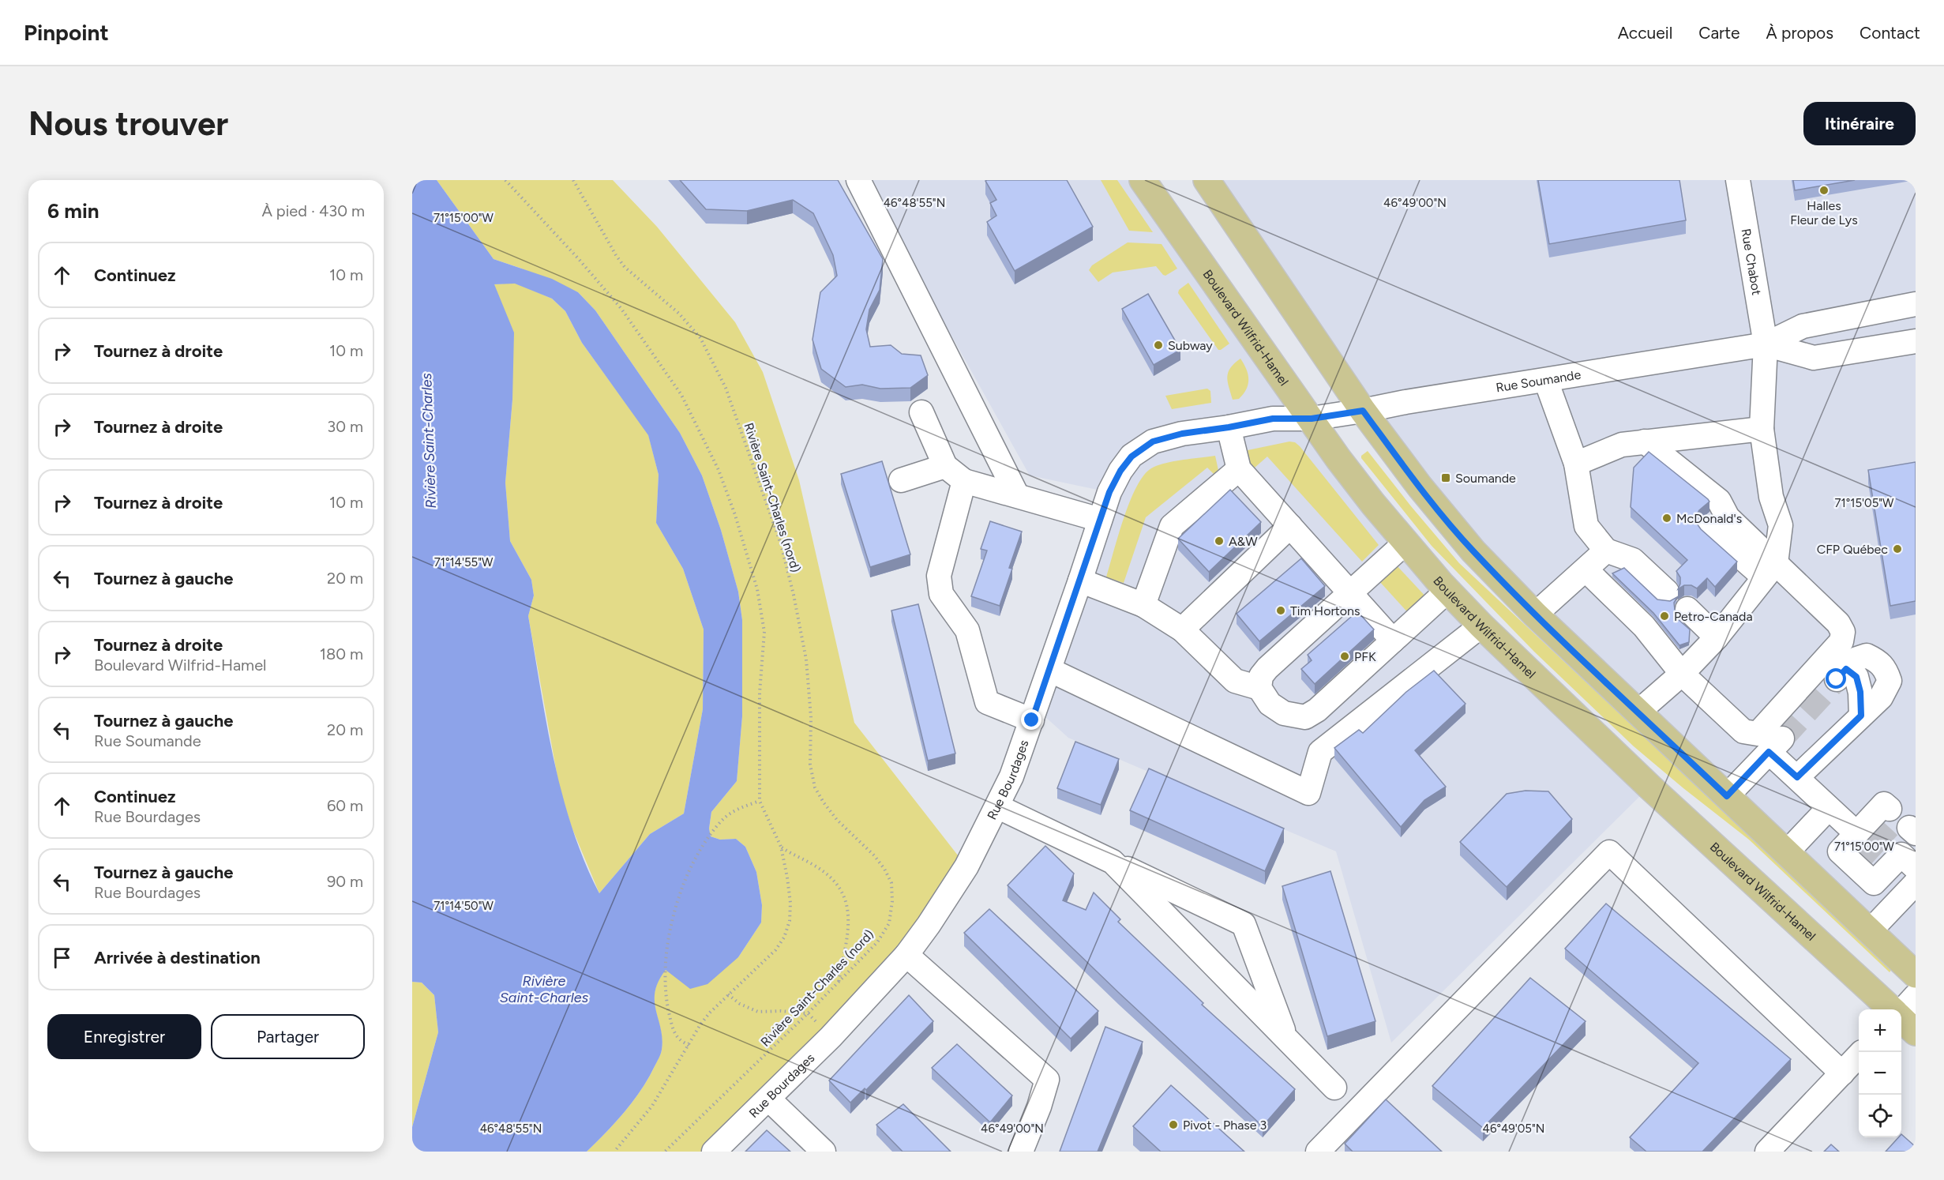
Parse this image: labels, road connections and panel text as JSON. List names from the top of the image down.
{
  "streets": {
    "main road": ["Boulevard Wilfrid-Hamel"],
    "street": ["Rue Chabot", "Rue Soumande", "Rue Bourdages"],
    "path": ["Rivière Saint-Charles (nord)"]
  },
  "crossings": [
    ["Rue Chabot", "Rue Soumande"],
    ["Boulevard Wilfrid-Hamel", "Rue Soumande"],
    ["Boulevard Wilfrid-Hamel", "Rue Bourdages"],
    ["Rue Soumande", "Rue Bourdages"]
  ],
  "water": ["Rivière Saint-Charles"],
  "places": {
    "other": [
      "Halles Fleur de Lys",
      "Subway",
      "McDonald's",
      "A&W",
      "CFP Québec",
      "Tim Hortons",
      "Petro-Canada",
      "PFK",
      "Pivot - Phase 3"
    ],
    "transit": ["Soumande"]
  },
  "page": {
    "header": "Pinpoint",
    "nav": [
      "Accueil",
      "Carte",
      "À propos",
      "Contact"
    ],
    "buttons": [
      "Itinéraire",
      ["Enregistrer", "Partager"]
    ],
    "title": "Nous trouver",
    "heading": ["6 min", "À pied · 430 m"],
    "list": [
      ["Continuez", "10 m"],
      ["Tournez à droite", "10 m"],
      ["Tournez à droite", "30 m"],
      ["Tournez à droite", "10 m"],
      ["Tournez à gauche", "20 m"],
      ["Tournez à droite", "Boulevard Wilfrid-Hamel", "180 m"],
      ["Tournez à gauche", "Rue Soumande", "20 m"],
      ["Continuez", "Rue Bourdages", "60 m"],
      ["Tournez à gauche", "Rue Bourdages", "90 m"],
      "Arrivée à destination"
    ],
    "map_buttons": ["+", "−"]
  },
  "coordinates": [
    "46°48'55\"N",
    "46°49'00\"N",
    "71°15'00\"W",
    "71°15'05\"W",
    "71°14'55\"W",
    "71°14'50\"W",
    "46°49'05\"N"
  ]
}
